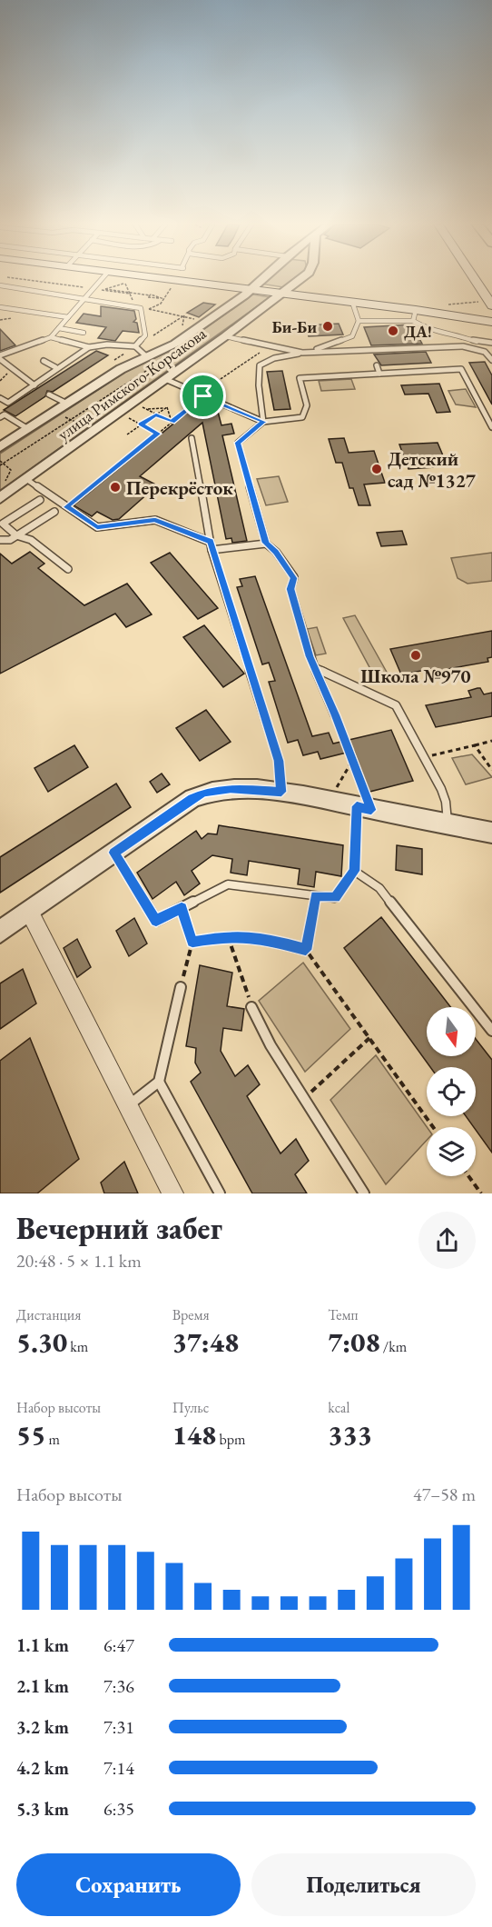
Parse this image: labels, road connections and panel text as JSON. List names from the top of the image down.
{
  "streets": {
    "street": ["улица Римского-Корсакова"]
  },
  "places": [
    "Би-Би",
    "ДА!",
    "Детский сад №1327",
    "Перекрёсток",
    "Школа №970"
  ],
  "north": "bottom",
  "page": {
    "heading": ["Вечерний забег", "20:48 · 5 × 1.1 km"],
    "stats": [
      ["Дистанция", "5.30 km"],
      ["Время", "37:48"],
      ["Темп", "7:08 /km"],
      ["Набор высоты", "55 m"],
      ["Пульс", "148 bpm"],
      ["kcal", "333"]
    ],
    "chart": ["Набор высоты", "47–58 m"],
    "list": [
      {
        "name": "1.1 km",
        "note": "6:47"
      },
      {
        "name": "2.1 km",
        "note": "7:36"
      },
      {
        "name": "3.2 km",
        "note": "7:31"
      },
      {
        "name": "4.2 km",
        "note": "7:14"
      },
      {
        "name": "5.3 km",
        "note": "6:35"
      }
    ],
    "buttons": ["Сохранить", "Поделиться"]
  }
}
